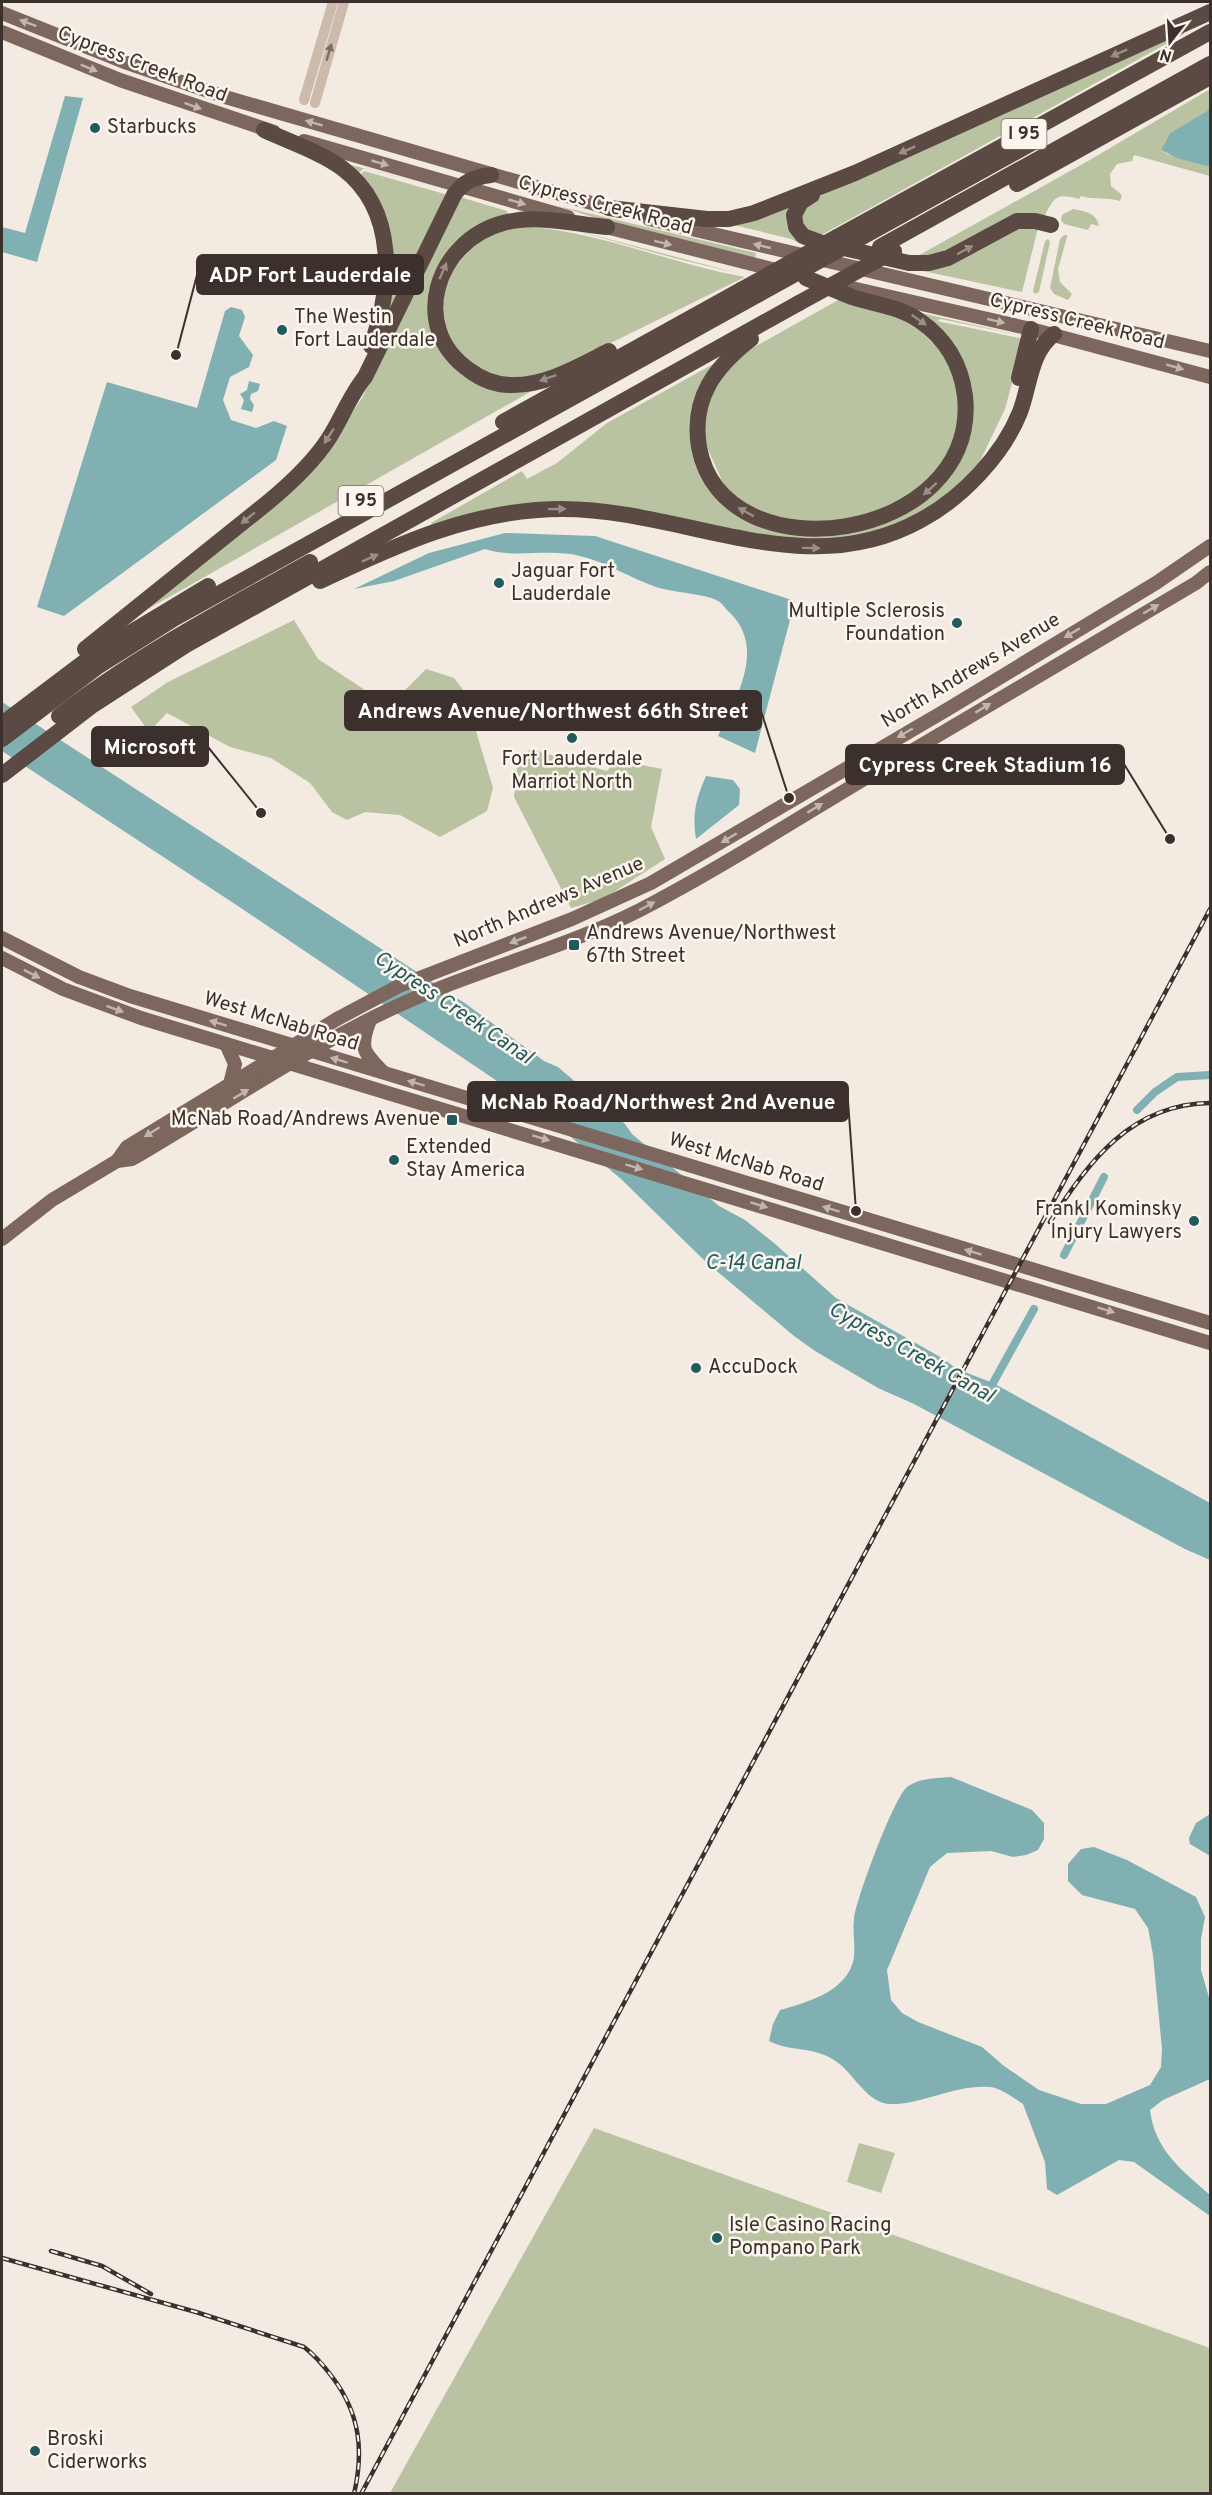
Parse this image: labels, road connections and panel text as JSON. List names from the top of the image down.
{
  "streets": {
    "highway": ["I 95"],
    "main road": ["Cypress Creek Road", "North Andrews Avenue", "West McNab Road"]
  },
  "crossings": [
    ["North Andrews Avenue", "West McNab Road"]
  ],
  "water": ["Cypress Creek Canal", "C-14 Canal"],
  "places": {
    "other": [
      "Starbucks",
      "The Westin Fort Lauderdale",
      "ADP Fort Lauderdale",
      "Jaguar Fort Lauderdale",
      "Multiple Sclerosis Foundation",
      "Fort Lauderdale Marriot North",
      "Andrews Avenue/Northwest 66th Street",
      "Microsoft",
      "Cypress Creek Stadium 16",
      "Extended Stay America",
      "McNab Road/Northwest 2nd Avenue",
      "Frankl Kominsky Injury Lawyers",
      "AccuDock",
      "Isle Casino Racing Pompano Park",
      "Broski Ciderworks"
    ],
    "transit": ["Andrews Avenue/Northwest 67th Street", "McNab Road/Andrews Avenue"]
  },
  "north": "bottom"
}
